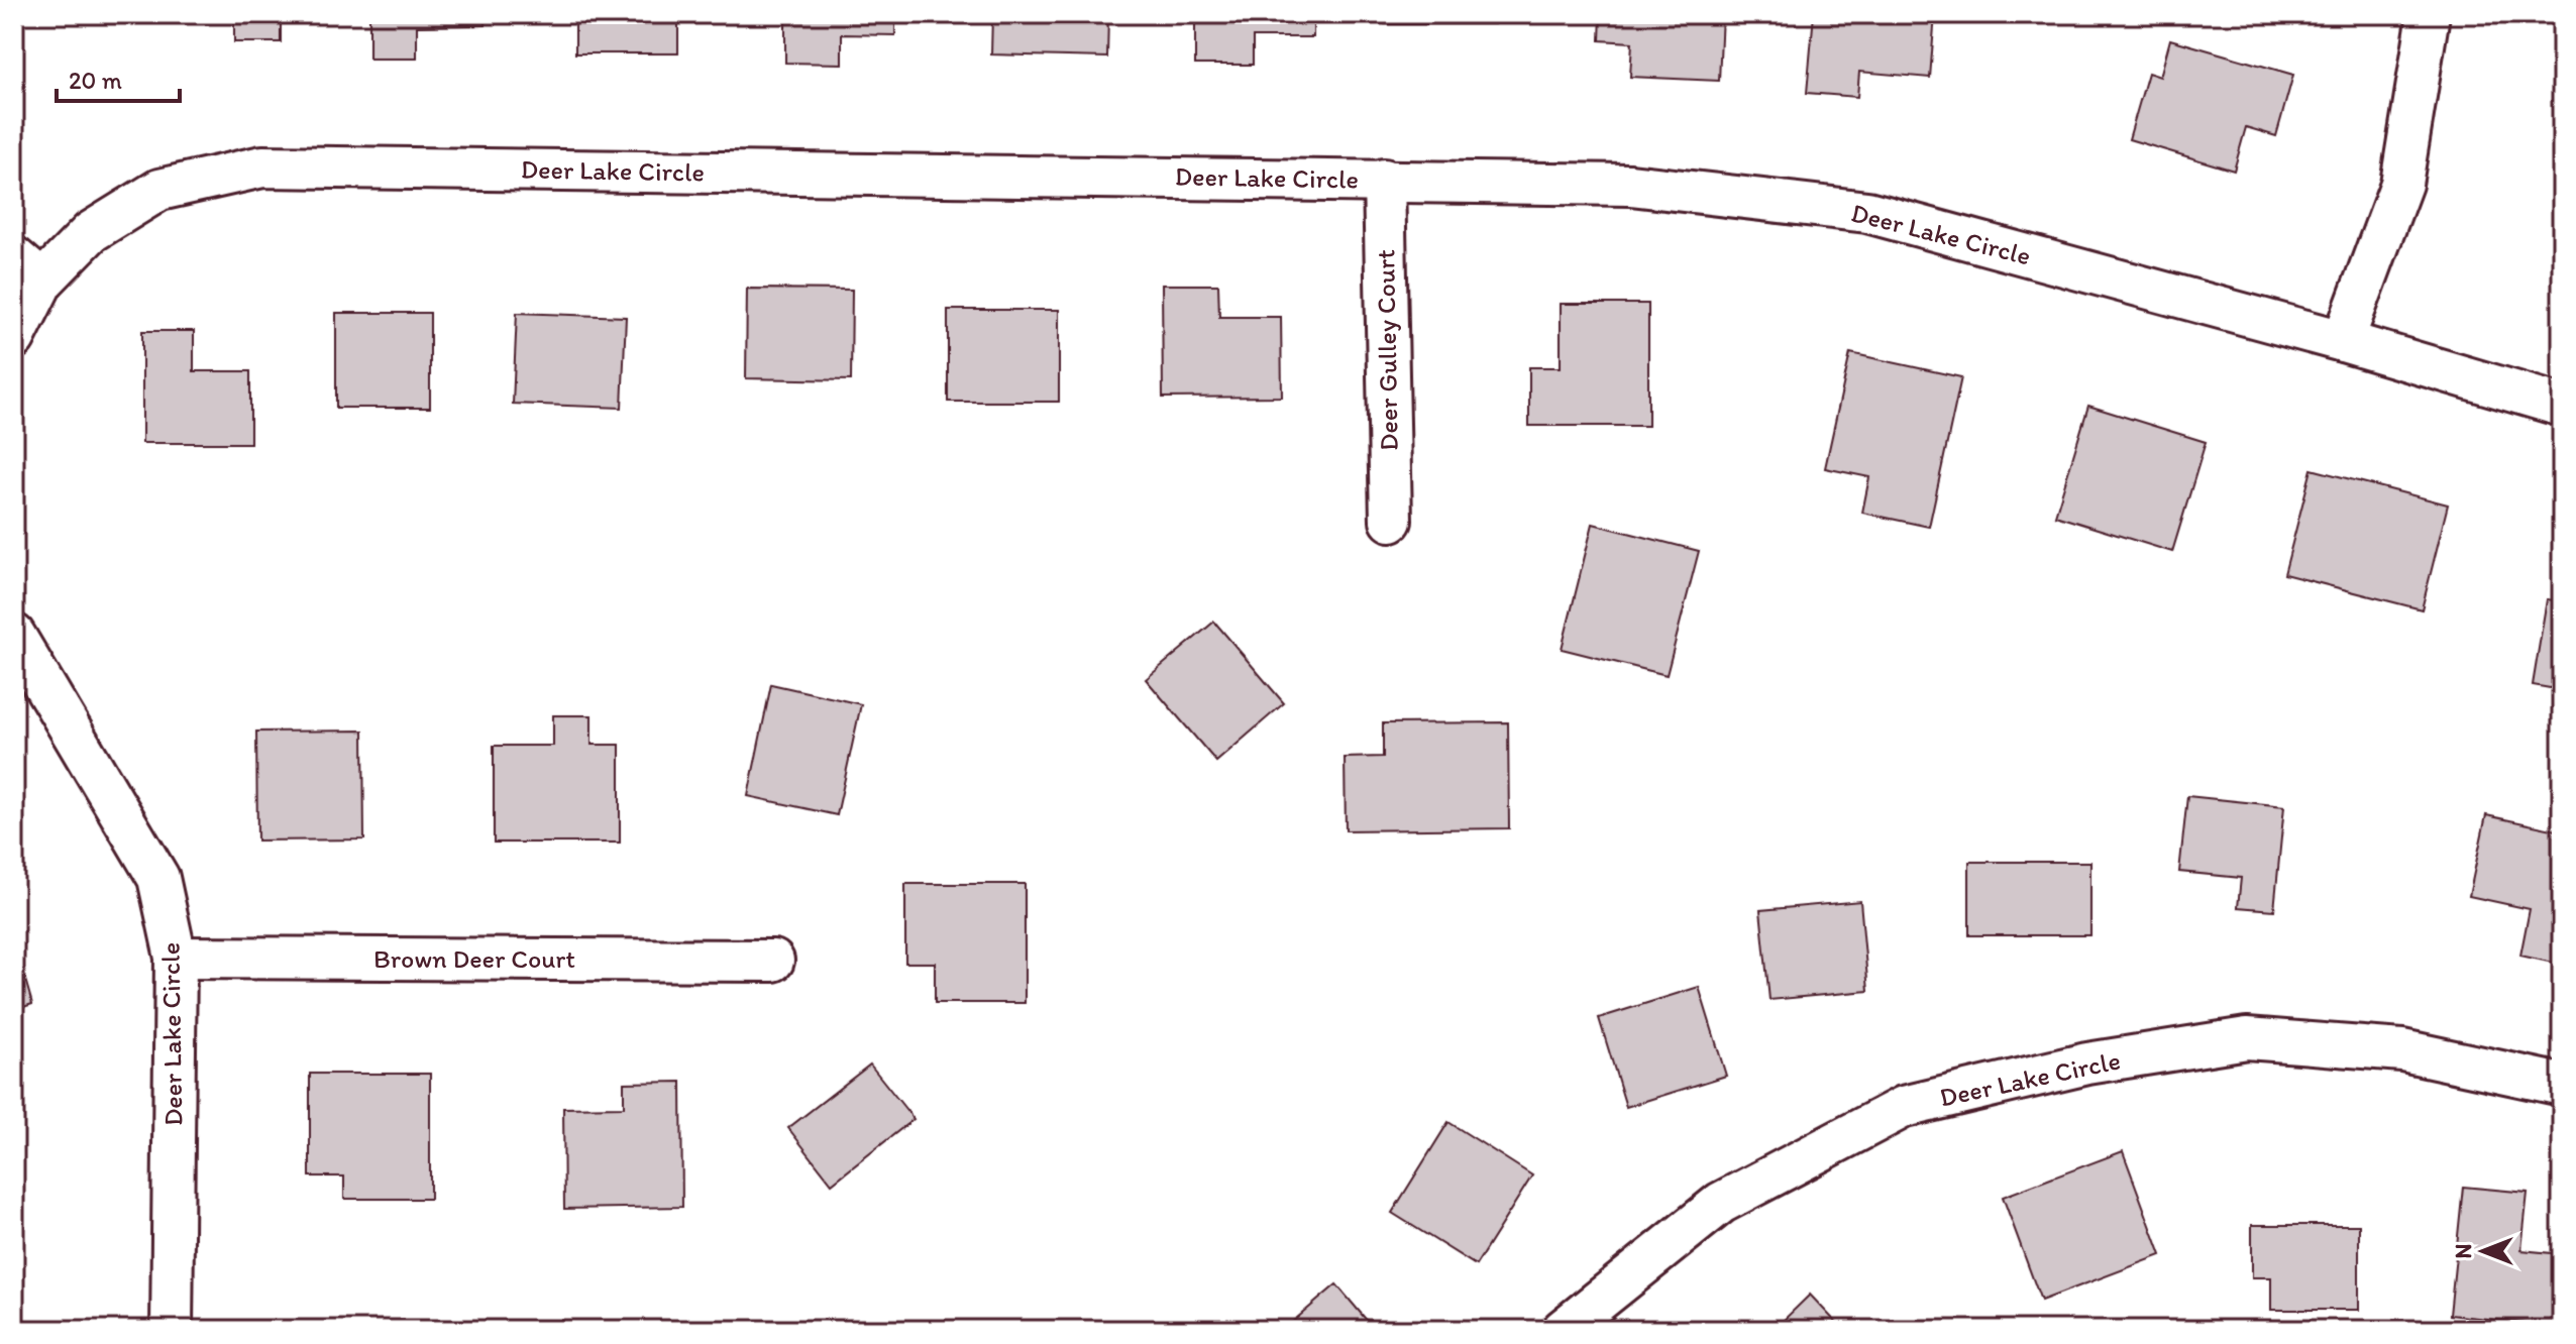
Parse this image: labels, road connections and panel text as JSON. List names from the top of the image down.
{
  "streets": {
    "street": ["Deer Lake Circle", "Deer Gulley Court", "Brown Deer Court"]
  },
  "crossings": [
    ["Deer Lake Circle", "Deer Gulley Court"],
    ["Deer Lake Circle", "Brown Deer Court"]
  ],
  "scale_bar": "20 m",
  "north": "left"
}
